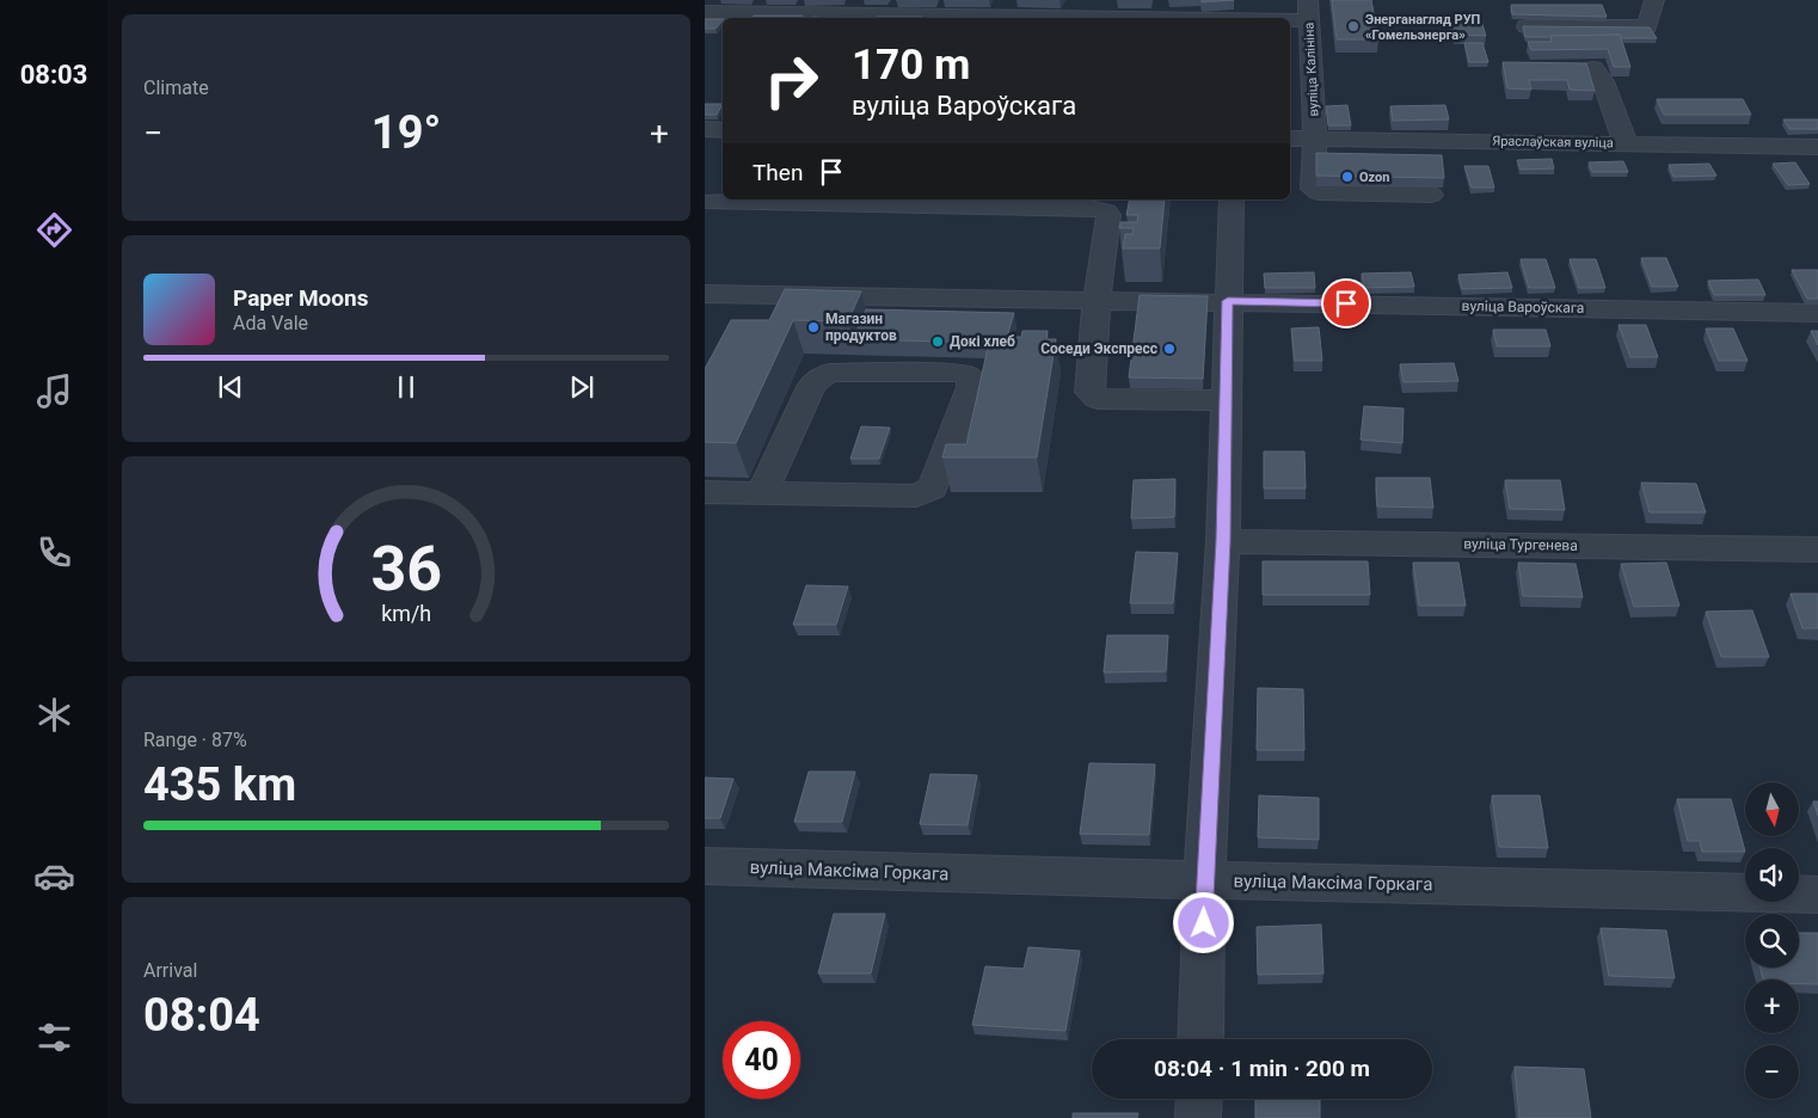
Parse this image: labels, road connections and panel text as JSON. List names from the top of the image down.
{
  "streets": {
    "street": [
      "вуліца Калініна",
      "Яраслаўская вуліца",
      "вуліца Вароўскага",
      "вуліца Тургенева",
      "вуліца Максіма Горкага"
    ]
  },
  "crossings": [
    ["вуліца Калініна", "Яраслаўская вуліца"]
  ],
  "places": [
    "Энерганагляд РУП «Гомельэнерга»",
    "Ozon",
    "Магазин продуктов",
    "Докі хлеб",
    "Соседи Экспресс"
  ],
  "north": "bottom",
  "page": {
    "tabs": "08:03",
    "tile": [
      "Climate",
      ["Range · 87%", "435 km"],
      ["Arrival", "08:04"]
    ],
    "turn": ["170 m", "вуліца Вароўскага"],
    "heat": ["−", "19°", "+"],
    "then": "Then",
    "song": ["Paper Moons", "Ada Vale"],
    "map_buttons": ["+", "−"],
    "limit": "40",
    "trip": "08:04 · 1 min · 200 m",
    "gauge": ["36", "km/h"]
  }
}
